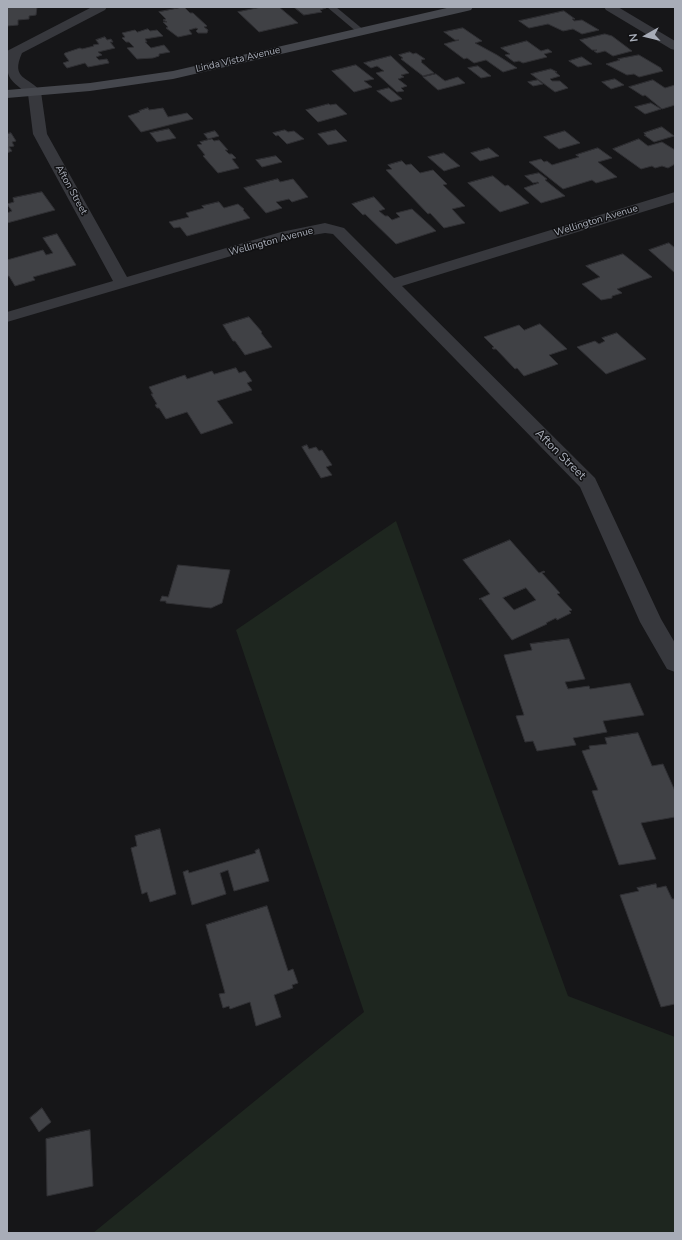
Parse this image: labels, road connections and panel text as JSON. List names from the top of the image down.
{
  "streets": {
    "main road": ["Linda Vista Avenue"],
    "street": ["Afton Street", "Wellington Avenue"]
  },
  "crossings": [
    ["Linda Vista Avenue", "Afton Street"],
    ["Afton Street", "Wellington Avenue"]
  ],
  "north": "left"
}
